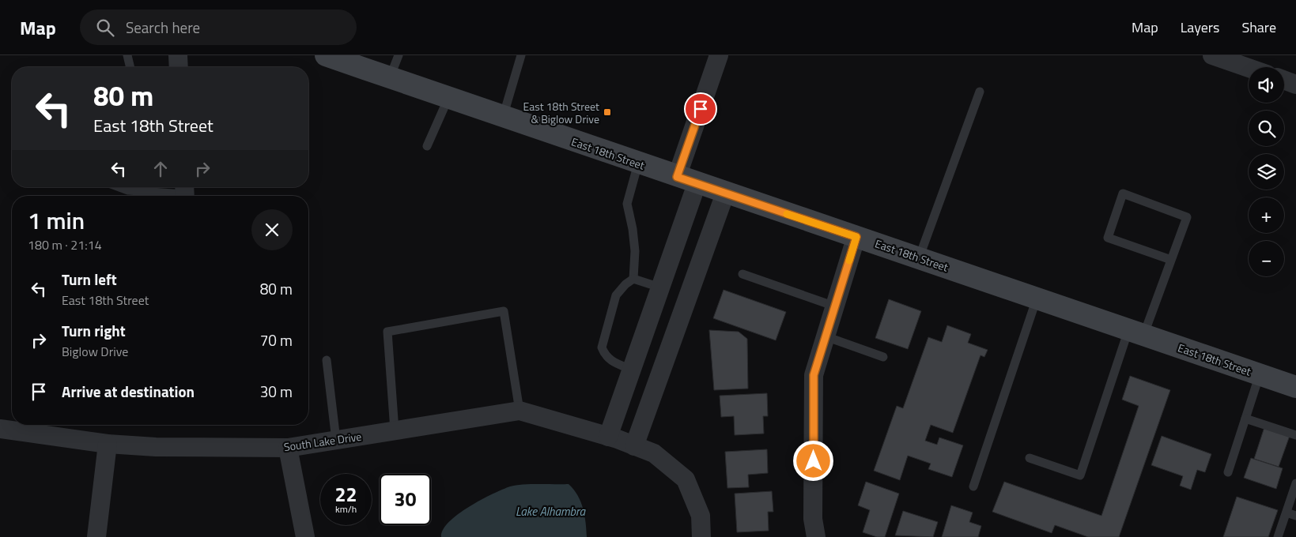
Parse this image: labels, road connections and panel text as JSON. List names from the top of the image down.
{
  "streets": {
    "main road": ["East 18th Street"],
    "street": ["South Lake Drive"]
  },
  "water": ["Lake Alhambra"],
  "places": {
    "transit": ["East 18th Street & Biglow Drive"]
  },
  "page": {
    "header": "Map",
    "search": "Search here",
    "nav": ["Map", "Layers", "Share"],
    "map_buttons": ["+", "−"],
    "turn": ["80 m", "East 18th Street"],
    "heading": ["1 min", "180 m · 21:14"],
    "list": [
      {
        "name": "Turn left",
        "note": "East 18th Street",
        "value": "80 m"
      },
      {
        "name": "Turn right",
        "note": "Biglow Drive",
        "value": "70 m"
      },
      {
        "name": "Arrive at destination",
        "value": "30 m"
      }
    ],
    "speed": "22 km/h",
    "limit": "30"
  }
}
